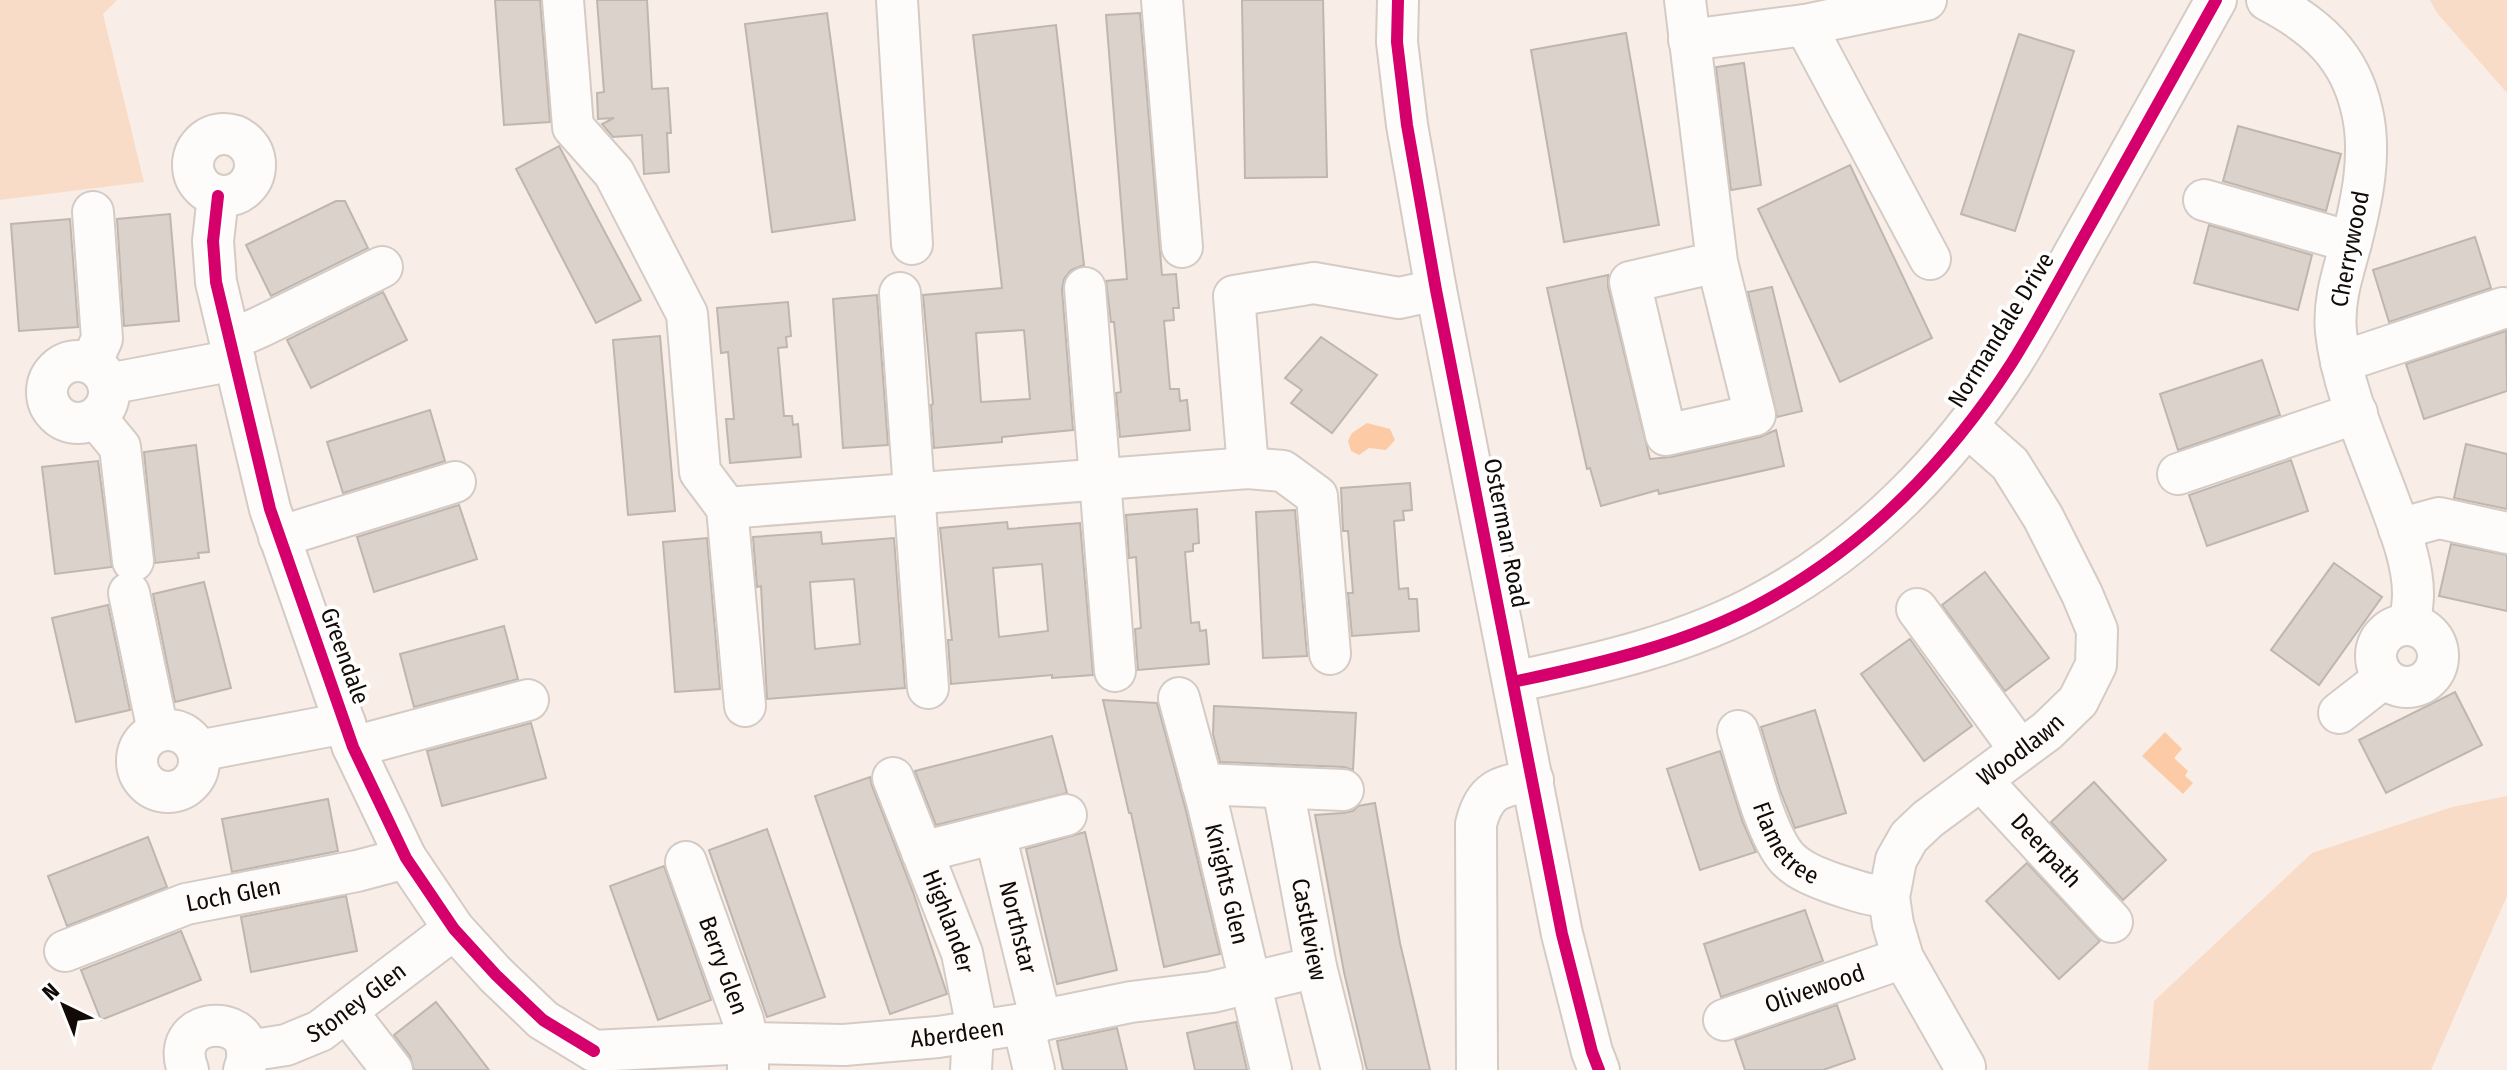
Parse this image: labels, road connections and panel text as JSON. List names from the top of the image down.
{
  "streets": {
    "street": [
      "Cherrywood",
      "Normandale Drive",
      "Osterman Road",
      "Greendale",
      "Woodlawn",
      "Flametree",
      "Deerpath",
      "Knights Glen",
      "Loch Glen",
      "Highlander",
      "Northstar",
      "Castleview",
      "Berry Glen",
      "Olivewood",
      "Stoney Glen",
      "Aberdeen"
    ]
  },
  "crossings": [
    ["Normandale Drive", "Osterman Road"],
    ["Normandale Drive", "Woodlawn"],
    ["Greendale", "Loch Glen"],
    ["Greendale", "Stoney Glen"],
    ["Greendale", "Aberdeen"],
    ["Woodlawn", "Flametree"],
    ["Woodlawn", "Deerpath"],
    ["Woodlawn", "Olivewood"],
    ["Knights Glen", "Aberdeen"],
    ["Highlander", "Aberdeen"],
    ["Northstar", "Aberdeen"],
    ["Castleview", "Aberdeen"],
    ["Berry Glen", "Aberdeen"]
  ],
  "north": "top left"
}
